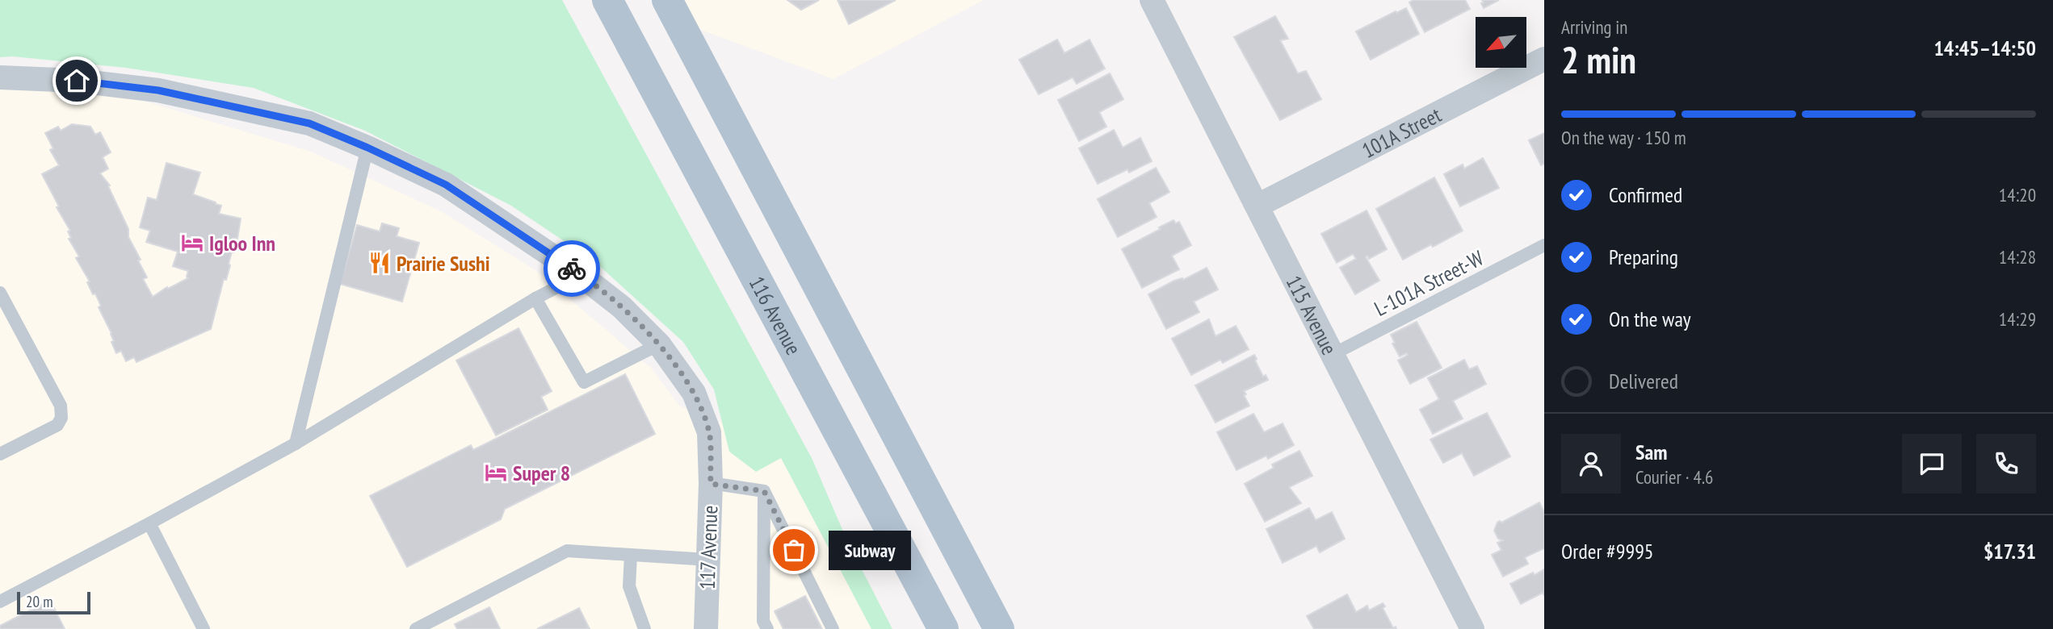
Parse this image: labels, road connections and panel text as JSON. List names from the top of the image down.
{
  "streets": {
    "main road": ["116 Avenue"],
    "street": ["101A Street", "115 Avenue", "117 Avenue"],
    "lane": ["L-101A Street-W"]
  },
  "crossings": [
    ["101A Street", "115 Avenue"],
    ["L-101A Street-W", "115 Avenue"]
  ],
  "places": {
    "hotel": ["Igloo Inn", "Super 8"],
    "restaurant": ["Prairie Sushi"],
    "other": ["Subway"]
  },
  "scale_bar": "20 m",
  "north": "bottom left",
  "page": {
    "heading": ["2 min", "Arriving in", "14:45–14:50"],
    "panel": [
      "Sam",
      "Courier · 4.6",
      "Order #9995",
      "$17.31"
    ],
    "bar": "On the way · 150 m",
    "list": [
      ["Confirmed", "14:20"],
      ["Preparing", "14:28"],
      ["On the way", "14:29"],
      "Delivered"
    ],
    "bubble": "Subway",
    "scale": "20 m"
  }
}
